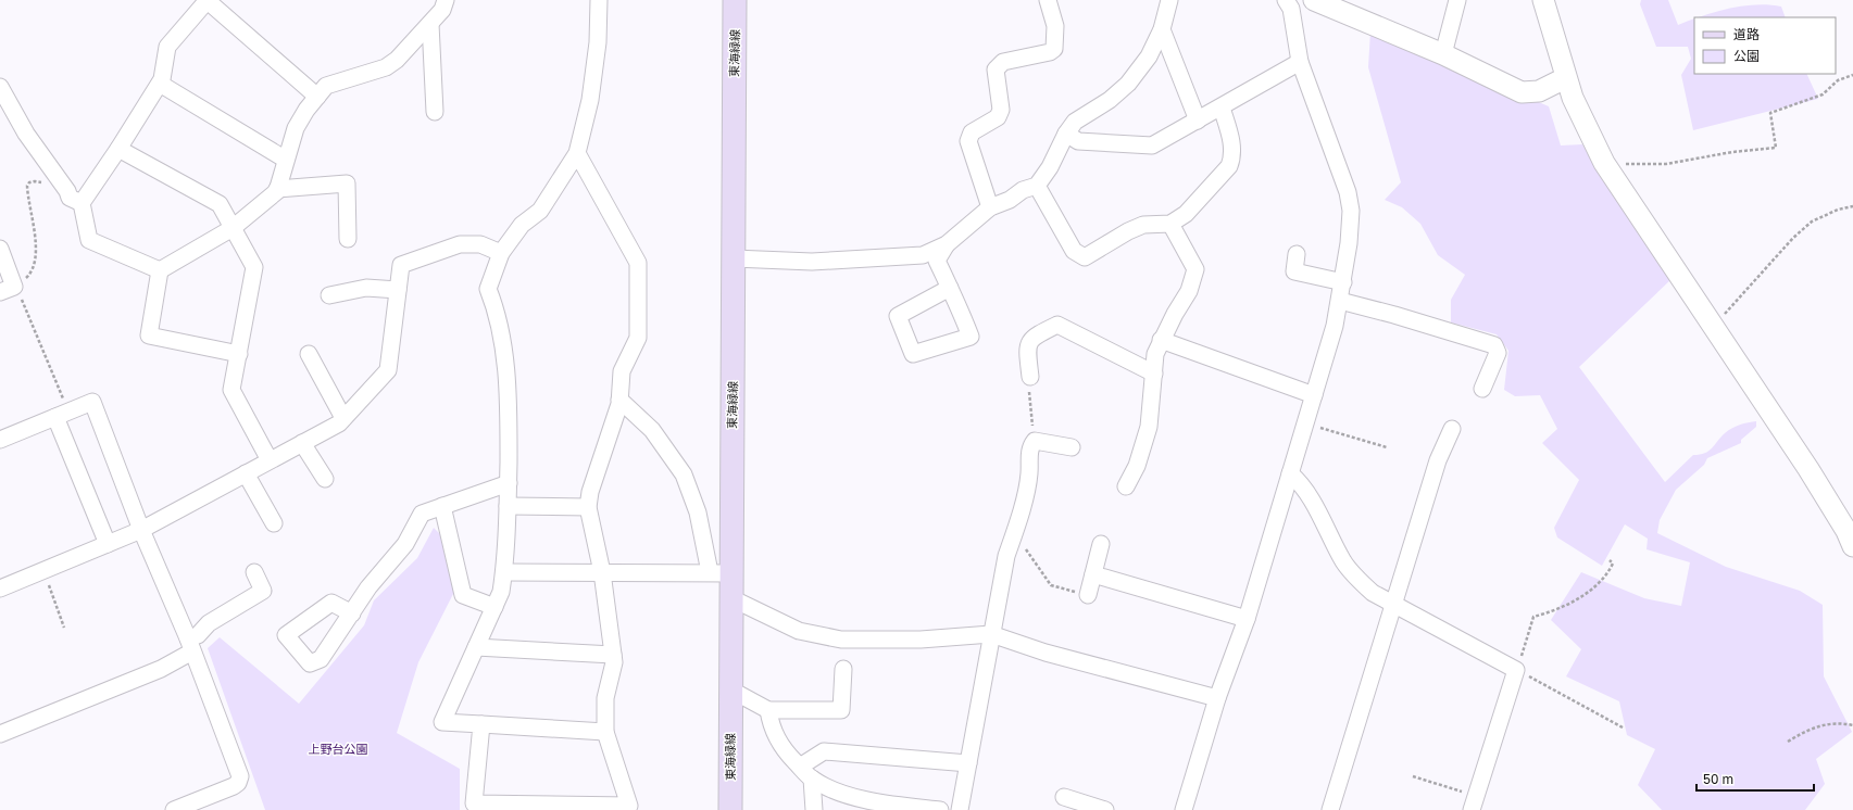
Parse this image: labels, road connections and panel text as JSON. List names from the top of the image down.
{
  "streets": {
    "main road": ["東海緑線"]
  },
  "parks": ["上野台公園"],
  "legend": ["道路", "公園"],
  "scale_bar": "50 m"
}
